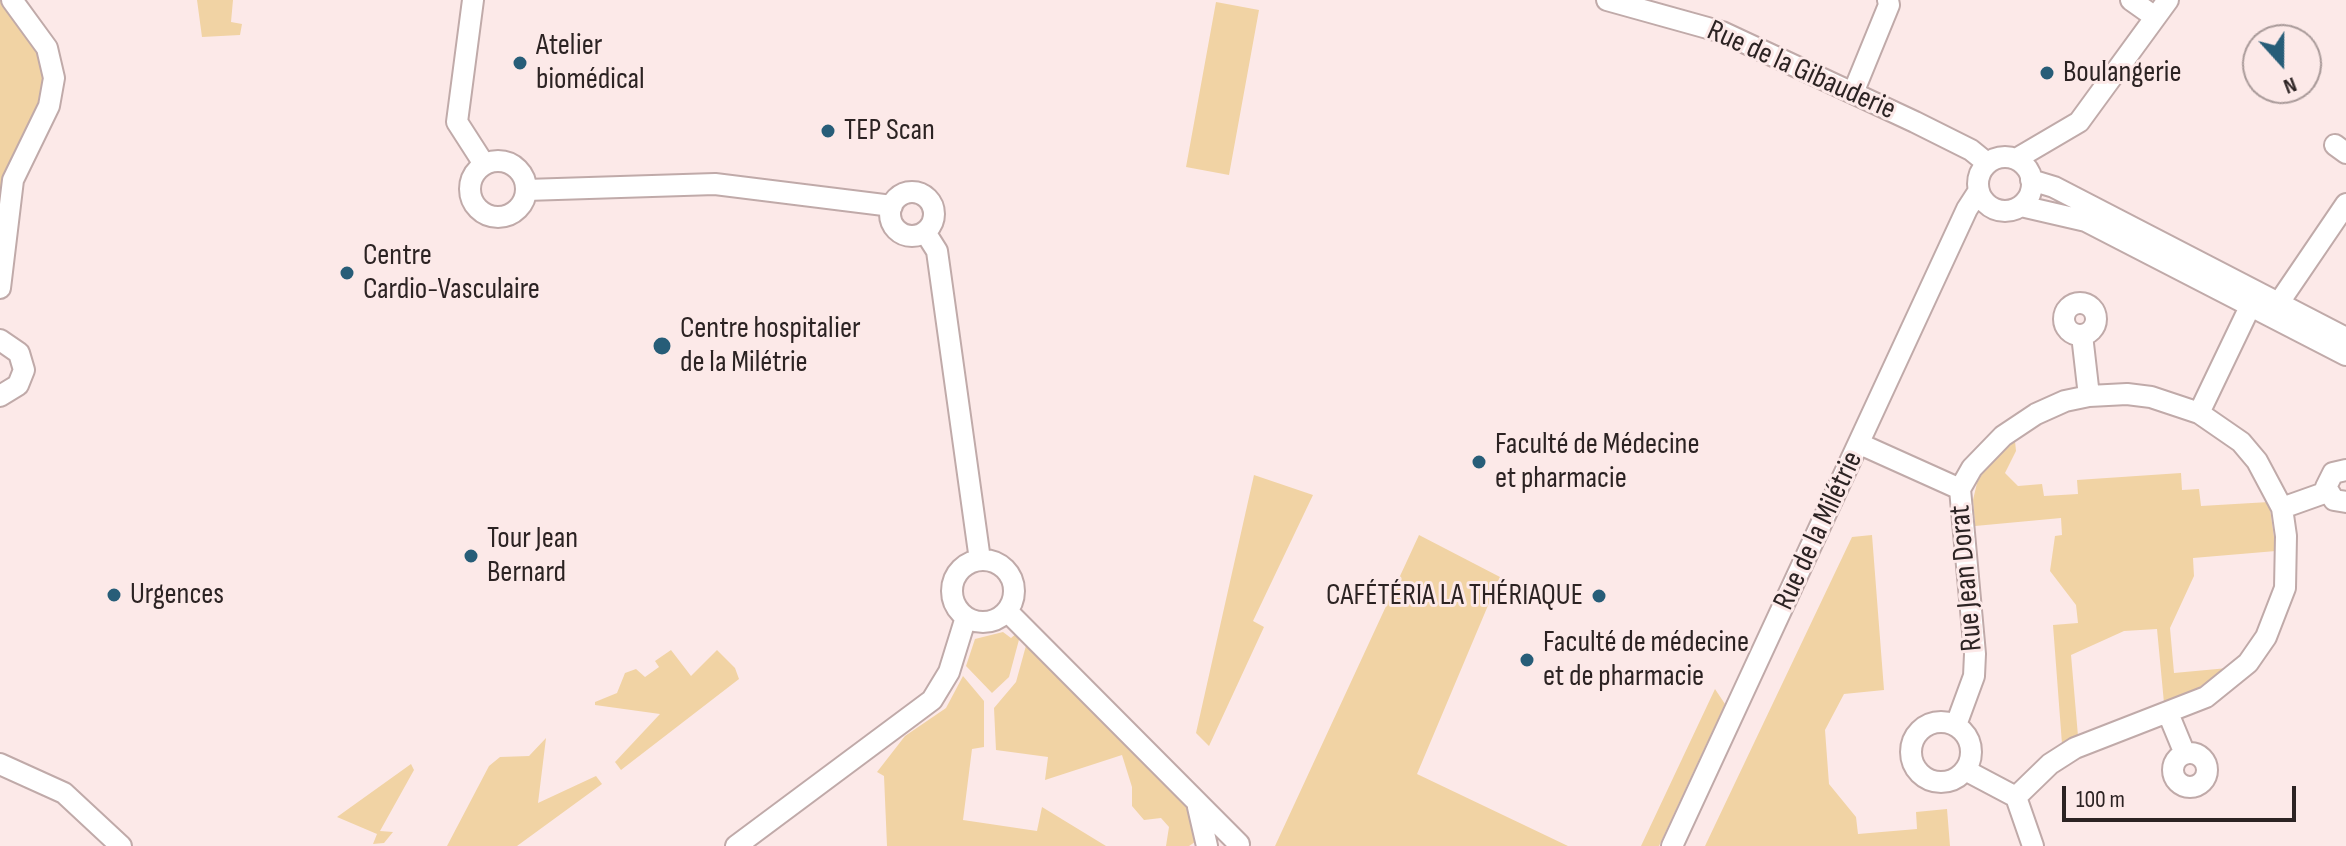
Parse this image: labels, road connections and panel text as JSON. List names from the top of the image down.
{
  "streets": {
    "street": ["Rue de la Gibauderie", "Rue de la Milétrie", "Rue Jean Dorat"]
  },
  "crossings": [
    ["Rue de la Gibauderie", "Rue de la Milétrie"],
    ["Rue de la Milétrie", "Rue Jean Dorat"]
  ],
  "places": [
    "Atelier biomédical",
    "Boulangerie",
    "TEP Scan",
    "Centre Cardio-Vasculaire",
    "Centre hospitalier de la Milétrie",
    "Faculté de Médecine et pharmacie",
    "Tour Jean Bernard",
    "Urgences",
    "CAFÉTÉRIA LA THÉRIAQUE",
    "Faculté de médecine et de pharmacie"
  ],
  "scale_bar": "100 m",
  "north": "bottom"
}
